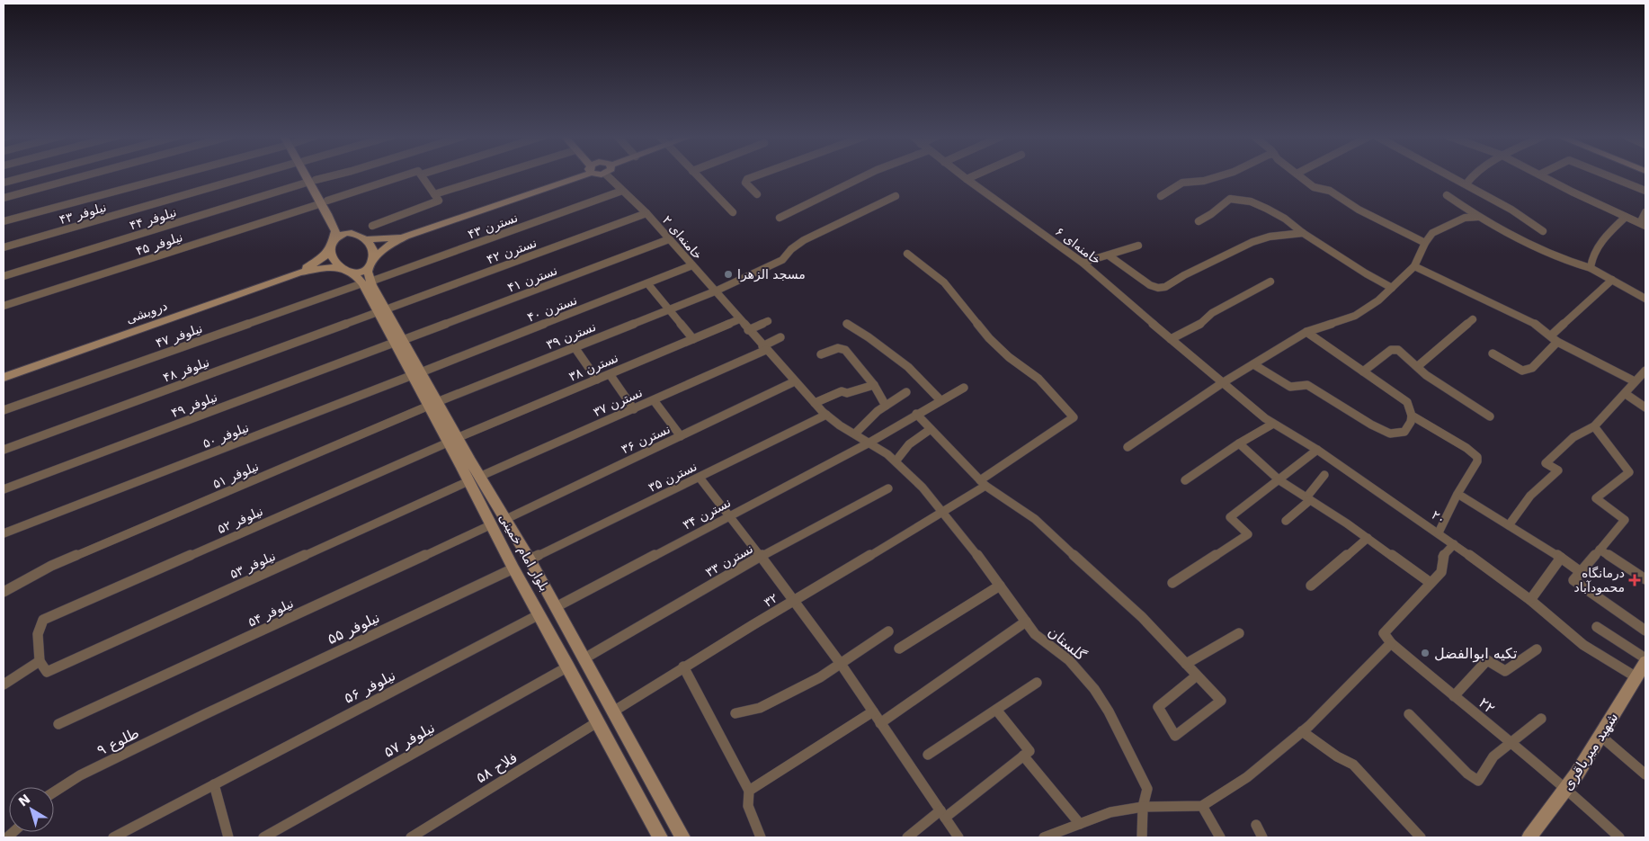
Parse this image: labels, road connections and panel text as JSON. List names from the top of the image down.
{
  "streets": {
    "main road": ["درویشی", "بلوار امام خمینی", "شهید میرباقری"],
    "street": [
      "نیلوفر ۴۳",
      "نیلوفر ۴۴",
      "نسترن ۴۳",
      "خامنه‌ای ۲",
      "نیلوفر ۴۵",
      "خامنه‌ای ۶",
      "نسترن ۴۲",
      "نسترن ۴۱",
      "نسترن ۴۰",
      "نیلوفر ۴۷",
      "نسترن ۳۹",
      "نسترن ۳۸",
      "نیلوفر ۴۸",
      "نسترن ۳۷",
      "نیلوفر ۴۹",
      "نیلوفر ۵۰",
      "نسترن ۳۶",
      "نیلوفر ۵۱",
      "نسترن ۳۵",
      "نسترن ۳۴",
      "۲۰",
      "نیلوفر ۵۲",
      "نسترن ۳۳",
      "نیلوفر ۵۳",
      "۳۲",
      "نیلوفر ۵۴",
      "نیلوفر ۵۵",
      "گلستان",
      "نیلوفر ۵۶",
      "۲۲",
      "نیلوفر ۵۷",
      "طلوع ۹",
      "فلاح ۵۸"
    ]
  },
  "crossings": [
    ["نسترن ۴۳", "خامنه‌ای ۲"],
    ["نسترن ۴۳", "نیلوفر ۴۷"],
    ["نسترن ۴۳", "بلوار امام خمینی"],
    ["خامنه‌ای ۲", "نسترن ۴۲"],
    ["خامنه‌ای ۲", "نسترن ۴۱"],
    ["خامنه‌ای ۲", "نسترن ۴۰"],
    ["خامنه‌ای ۲", "نسترن ۳۹"],
    ["خامنه‌ای ۲", "نسترن ۳۸"],
    ["خامنه‌ای ۲", "نسترن ۳۷"],
    ["خامنه‌ای ۲", "نسترن ۳۶"],
    ["خامنه‌ای ۲", "نسترن ۳۵"],
    ["خامنه‌ای ۲", "گلستان"],
    ["خامنه‌ای ۶", "۲۰"],
    ["نسترن ۴۲", "نیلوفر ۴۸"],
    ["نسترن ۴۲", "بلوار امام خمینی"],
    ["نسترن ۴۱", "نیلوفر ۴۹"],
    ["نسترن ۴۱", "بلوار امام خمینی"],
    ["نسترن ۴۰", "نیلوفر ۵۰"],
    ["نسترن ۴۰", "بلوار امام خمینی"],
    ["نیلوفر ۴۷", "بلوار امام خمینی"],
    ["نسترن ۳۹", "نیلوفر ۵۱"],
    ["نسترن ۳۹", "بلوار امام خمینی"],
    ["نسترن ۳۸", "نیلوفر ۵۲"],
    ["نسترن ۳۸", "بلوار امام خمینی"],
    ["نیلوفر ۴۸", "بلوار امام خمینی"],
    ["نسترن ۳۷", "بلوار امام خمینی"],
    ["نسترن ۳۷", "نیلوفر ۵۳"],
    ["نیلوفر ۴۹", "بلوار امام خمینی"],
    ["نیلوفر ۵۰", "بلوار امام خمینی"],
    ["نسترن ۳۶", "بلوار امام خمینی"],
    ["نیلوفر ۵۱", "بلوار امام خمینی"],
    ["نسترن ۳۵", "بلوار امام خمینی"],
    ["نسترن ۳۵", "گلستان"],
    ["نسترن ۳۴", "بلوار امام خمینی"],
    ["نسترن ۳۴", "گلستان"],
    ["۲۰", "شهید میرباقری"],
    ["نیلوفر ۵۲", "بلوار امام خمینی"],
    ["نیلوفر ۵۲", "نیلوفر ۵۳"],
    ["بلوار امام خمینی", "نسترن ۳۳"],
    ["بلوار امام خمینی", "نیلوفر ۵۳"],
    ["بلوار امام خمینی", "۳۲"],
    ["بلوار امام خمینی", "نیلوفر ۵۴"],
    ["بلوار امام خمینی", "نیلوفر ۵۵"],
    ["بلوار امام خمینی", "نیلوفر ۵۶"],
    ["بلوار امام خمینی", "نیلوفر ۵۷"],
    ["بلوار امام خمینی", "فلاح ۵۸"],
    ["۳۲", "گلستان"],
    ["نیلوفر ۵۵", "طلوع ۹"],
    ["۲۲", "شهید میرباقری"]
  ],
  "places": {
    "other": ["مسجد الزهرا", "تکیه ابوالفضل"],
    "health": ["درمانگاه محمودآباد"]
  },
  "north": "top left"
}
